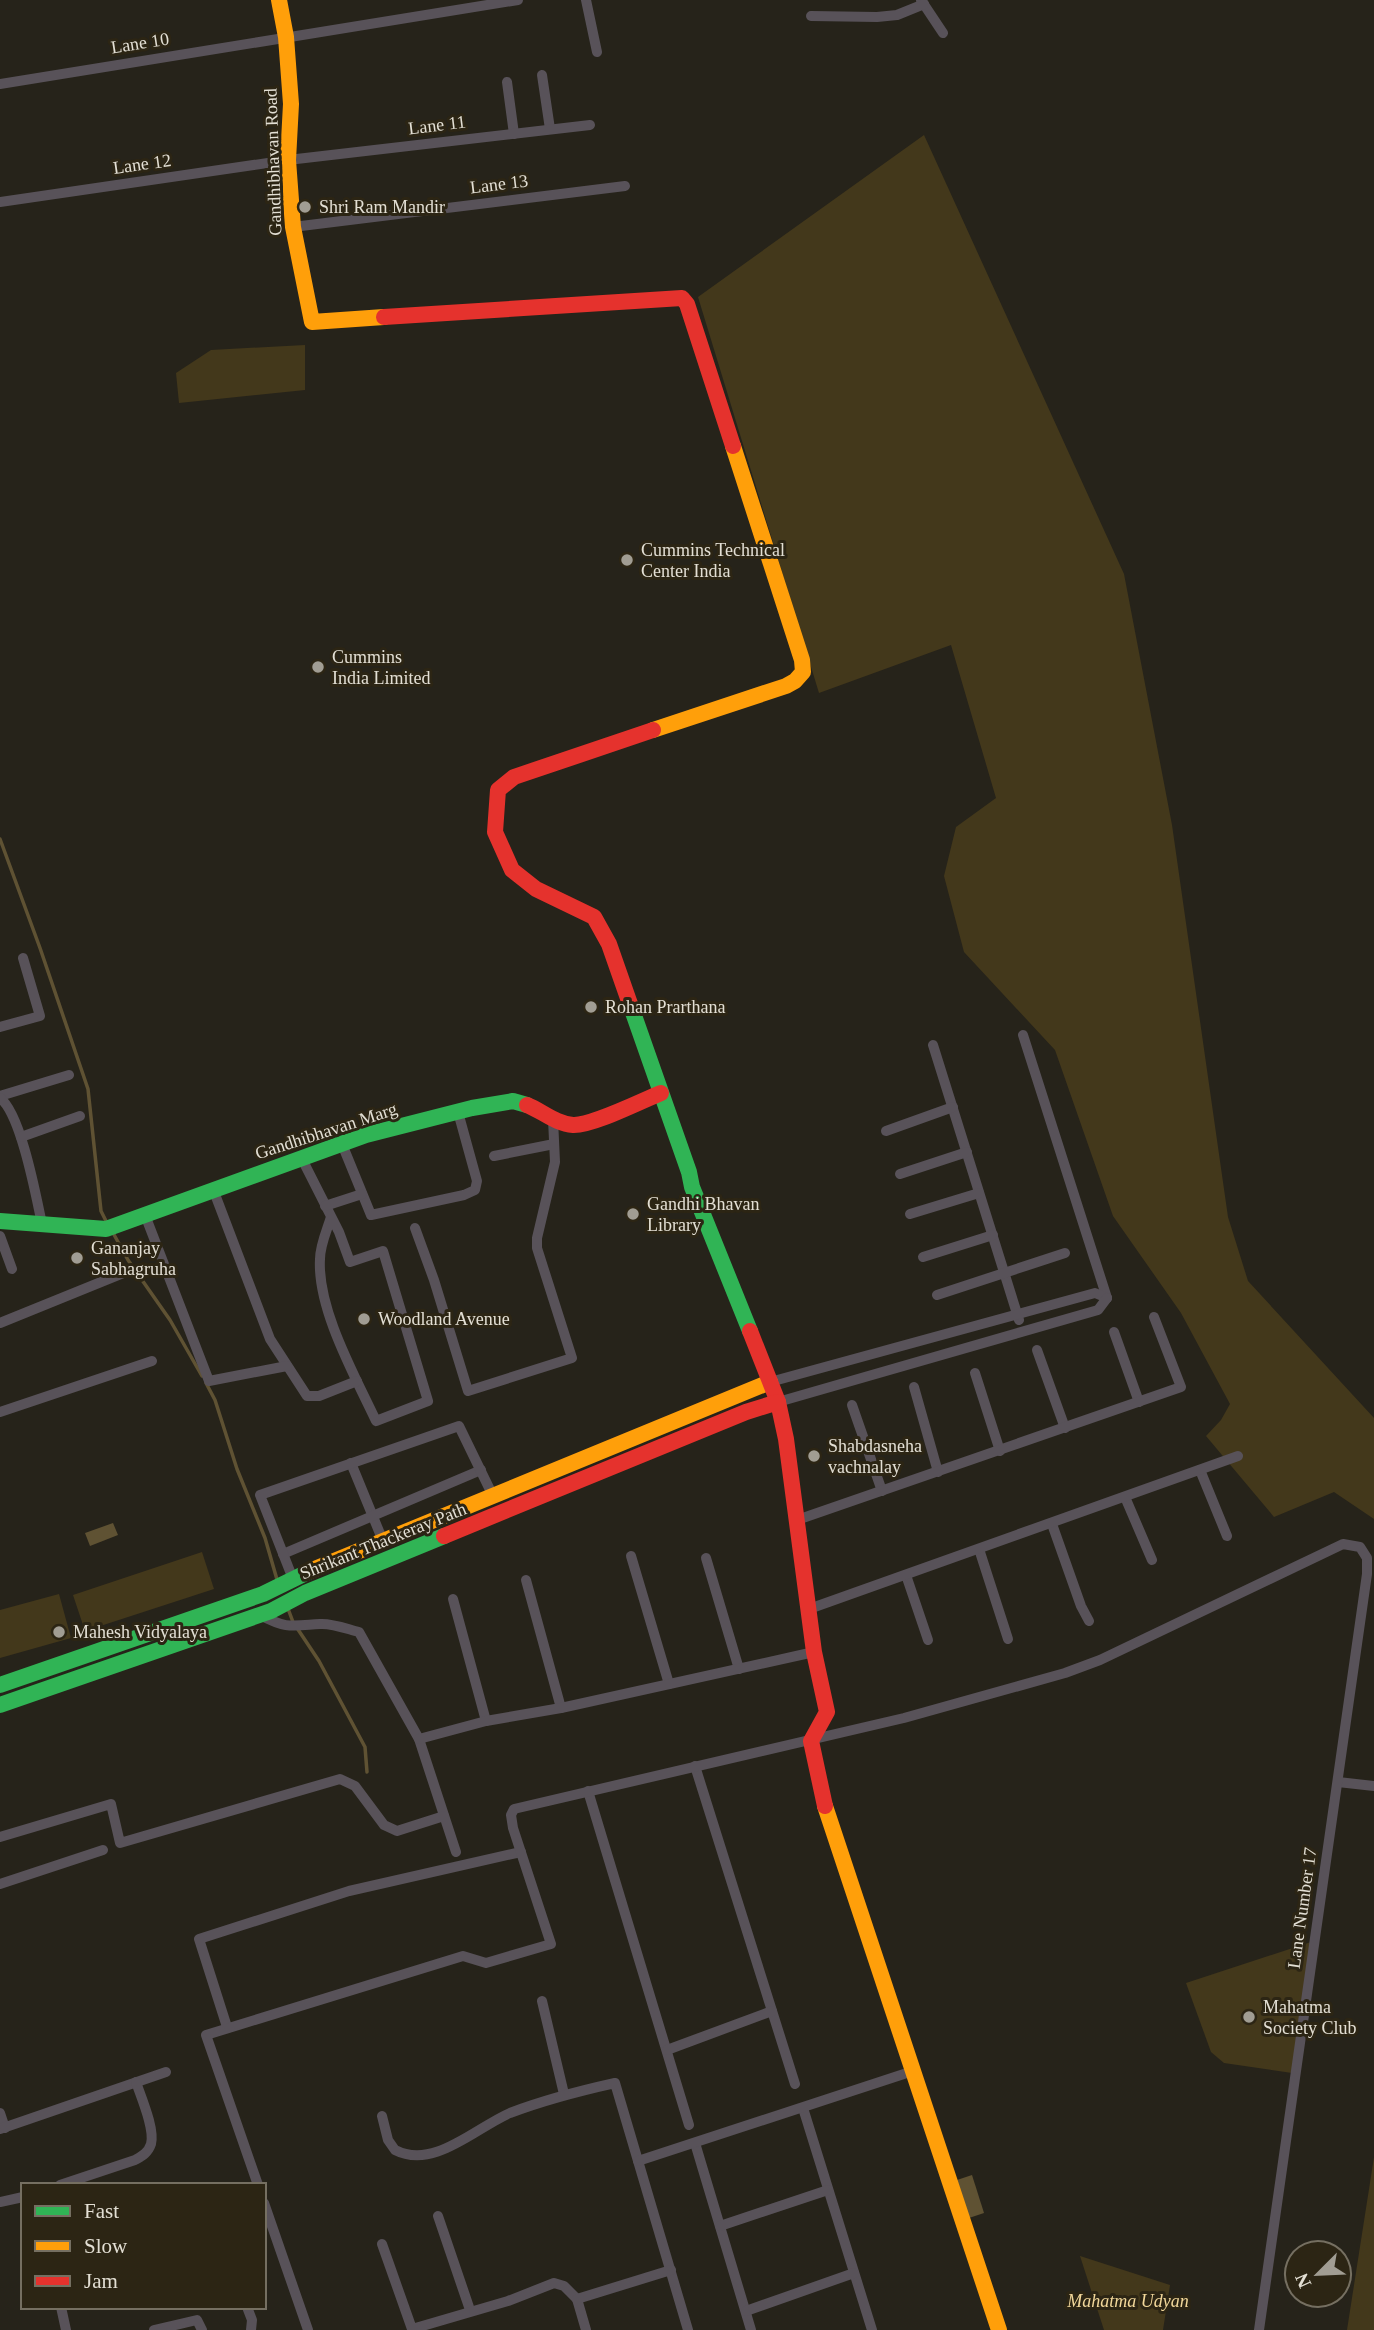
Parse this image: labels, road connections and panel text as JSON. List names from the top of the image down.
{
  "streets": {
    "street": [
      "Lane 10",
      "Lane 11",
      "Gandhibhavan Road",
      "Lane 12",
      "Lane 13",
      "Gandhibhavan Marg",
      "Shrikant Thackeray Path",
      "Lane Number 17"
    ]
  },
  "crossings": [
    ["Lane 10", "Gandhibhavan Road"],
    ["Lane 11", "Gandhibhavan Road"],
    ["Lane 11", "Lane 12"],
    ["Gandhibhavan Road", "Lane 12"],
    ["Gandhibhavan Road", "Lane 13"],
    ["Gandhibhavan Road", "Gandhibhavan Marg"]
  ],
  "parks": ["Mahatma Udyan"],
  "places": [
    "Shri Ram Mandir",
    "Cummins Technical Center India",
    "Cummins India Limited",
    "Rohan Prarthana",
    "Gandhi Bhavan Library",
    "Gananjay Sabhagruha",
    "Woodland Avenue",
    "Shabdasneha vachnalay",
    "Mahesh Vidyalaya",
    "Mahatma Society Club"
  ],
  "legend": ["Fast", "Slow", "Jam"],
  "north": "bottom left"
}
